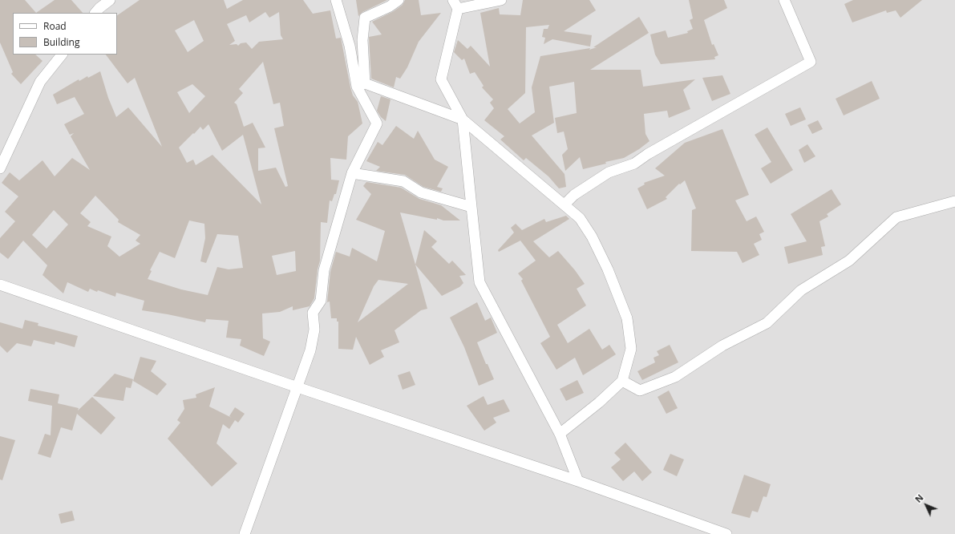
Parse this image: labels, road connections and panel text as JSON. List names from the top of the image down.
{
  "legend": ["Road", "Building"],
  "north": "top left"
}
